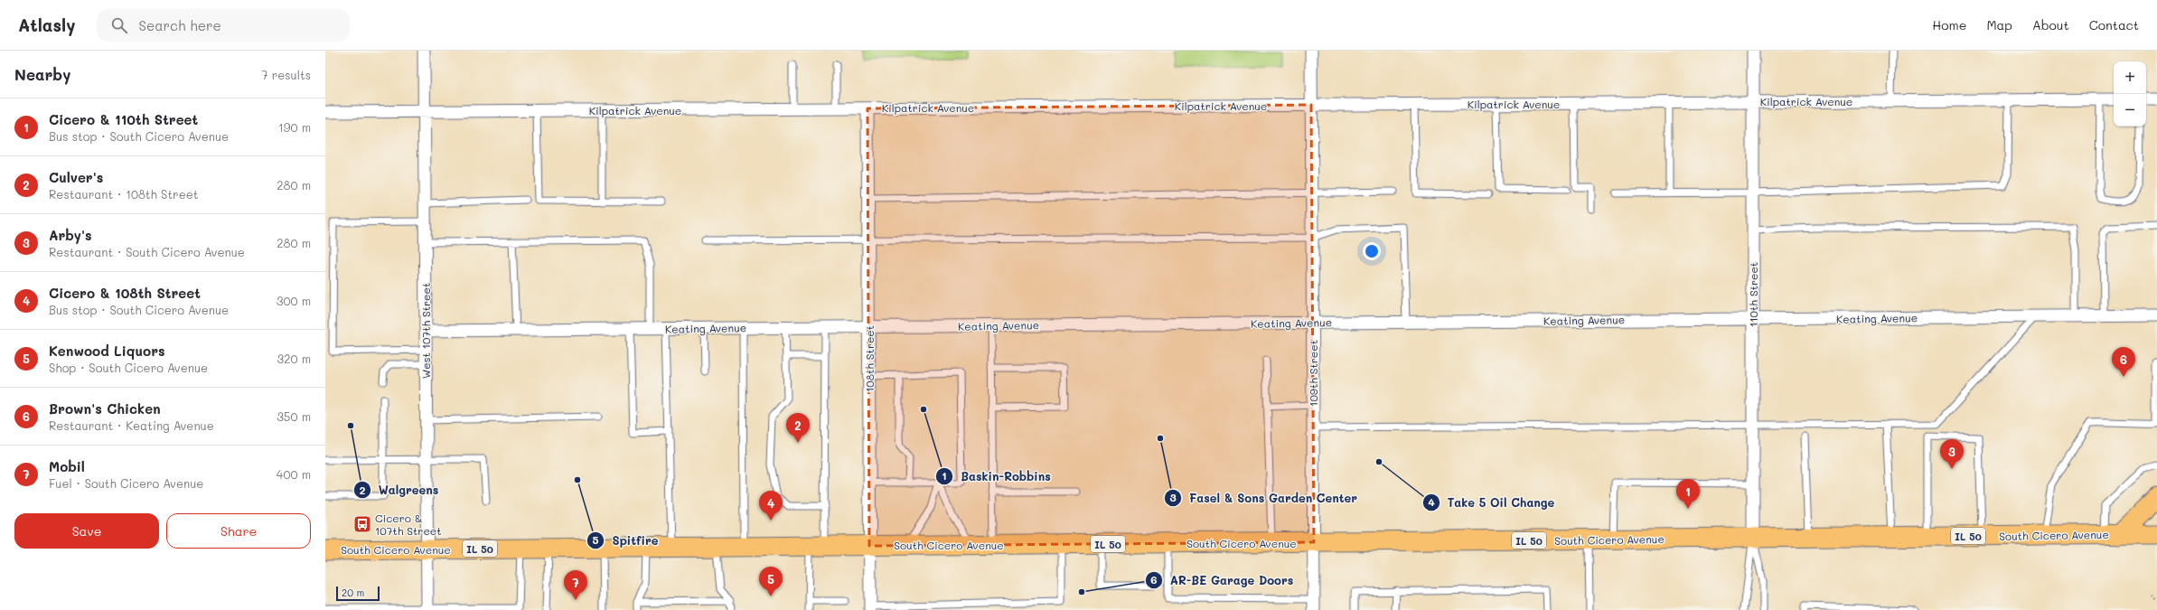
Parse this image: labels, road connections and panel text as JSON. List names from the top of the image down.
{
  "streets": {
    "main road": ["South Cicero Avenue", "IL 50"],
    "street": [
      "Kilpatrick Avenue",
      "110th Street",
      "Keating Avenue",
      "West 107th Street",
      "108th Street",
      "109th Street"
    ]
  },
  "crossings": [
    ["Kilpatrick Avenue", "110th Street"],
    ["Kilpatrick Avenue", "West 107th Street"],
    ["Kilpatrick Avenue", "108th Street"],
    ["Kilpatrick Avenue", "109th Street"],
    ["110th Street", "Keating Avenue"],
    ["110th Street", "South Cicero Avenue"],
    ["Keating Avenue", "West 107th Street"],
    ["Keating Avenue", "108th Street"],
    ["Keating Avenue", "109th Street"],
    ["West 107th Street", "South Cicero Avenue"],
    ["108th Street", "South Cicero Avenue"],
    ["109th Street", "South Cicero Avenue"]
  ],
  "places": {
    "other": [
      "Baskin-Robbins",
      "Walgreens",
      "Fasel & Sons Garden Center",
      "Take 5 Oil Change",
      "Spitfire",
      "AR-BE Garage Doors"
    ],
    "bus stop": ["Cicero & 107th Street"]
  },
  "scale_bar": "20 m",
  "page": {
    "header": "Atlasly",
    "search": "Search here",
    "nav": [
      "Home",
      "Map",
      "About",
      "Contact"
    ],
    "heading": ["Nearby", "7 results"],
    "map_buttons": ["+", "−"],
    "list": [
      {
        "mark": "1",
        "name": "Cicero & 110th Street",
        "note": "Bus stop · South Cicero Avenue",
        "value": "190 m"
      },
      {
        "mark": "2",
        "name": "Culver's",
        "note": "Restaurant · 108th Street",
        "value": "280 m"
      },
      {
        "mark": "3",
        "name": "Arby's",
        "note": "Restaurant · South Cicero Avenue",
        "value": "280 m"
      },
      {
        "mark": "4",
        "name": "Cicero & 108th Street",
        "note": "Bus stop · South Cicero Avenue",
        "value": "300 m"
      },
      {
        "mark": "5",
        "name": "Kenwood Liquors",
        "note": "Shop · South Cicero Avenue",
        "value": "320 m"
      },
      {
        "mark": "6",
        "name": "Brown's Chicken",
        "note": "Restaurant · Keating Avenue",
        "value": "350 m"
      },
      {
        "mark": "7",
        "name": "Mobil",
        "note": "Fuel · South Cicero Avenue",
        "value": "400 m"
      }
    ],
    "pins": [
      "6",
      "2",
      "3",
      "1",
      "4",
      "5",
      "7"
    ],
    "buttons": ["Save", "Share"],
    "scale": "20 m"
  }
}
